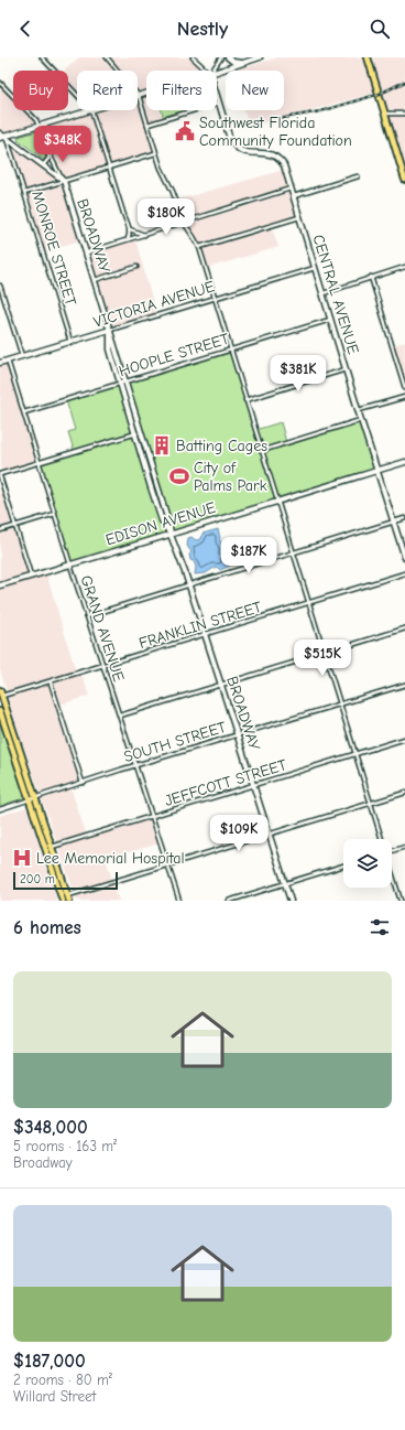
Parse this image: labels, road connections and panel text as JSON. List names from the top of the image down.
{
  "streets": {
    "street": [
      "BROADWAY",
      "MONROE STREET",
      "CENTRAL AVENUE",
      "VICTORIA AVENUE",
      "HOOPLE STREET",
      "EDISON AVENUE",
      "FRANKLIN STREET",
      "GRAND AVENUE",
      "SOUTH STREET",
      "JEFFCOTT STREET"
    ]
  },
  "crossings": [
    ["BROADWAY", "MONROE STREET"],
    ["BROADWAY", "VICTORIA AVENUE"],
    ["BROADWAY", "HOOPLE STREET"],
    ["BROADWAY", "EDISON AVENUE"],
    ["BROADWAY", "FRANKLIN STREET"],
    ["BROADWAY", "SOUTH STREET"],
    ["BROADWAY", "JEFFCOTT STREET"],
    ["MONROE STREET", "VICTORIA AVENUE"],
    ["CENTRAL AVENUE", "VICTORIA AVENUE"],
    ["CENTRAL AVENUE", "HOOPLE STREET"],
    ["CENTRAL AVENUE", "EDISON AVENUE"],
    ["VICTORIA AVENUE", "GRAND AVENUE"],
    ["HOOPLE STREET", "GRAND AVENUE"],
    ["EDISON AVENUE", "GRAND AVENUE"],
    ["FRANKLIN STREET", "GRAND AVENUE"],
    ["GRAND AVENUE", "SOUTH STREET"],
    ["GRAND AVENUE", "JEFFCOTT STREET"]
  ],
  "places": {
    "public building": ["Southwest Florida Community Foundation"],
    "building": ["Batting Cages"],
    "sports": ["City of Palms Park"],
    "hospital": ["Lee Memorial Hospital"]
  },
  "scale_bar": "200 m",
  "page": {
    "header": "Nestly",
    "chip": [
      "Buy",
      "Rent",
      "Filters",
      "New"
    ],
    "price": [
      "$348K",
      "$180K",
      "$381K",
      "$187K",
      "$515K",
      "$109K"
    ],
    "scale": "200 m",
    "heading": "6 homes",
    "list": [
      {
        "name": "$348,000",
        "note": "5 rooms · 163 m² · Broadway"
      },
      {
        "name": "$187,000",
        "note": "2 rooms · 80 m² · Willard Street"
      }
    ]
  }
}
